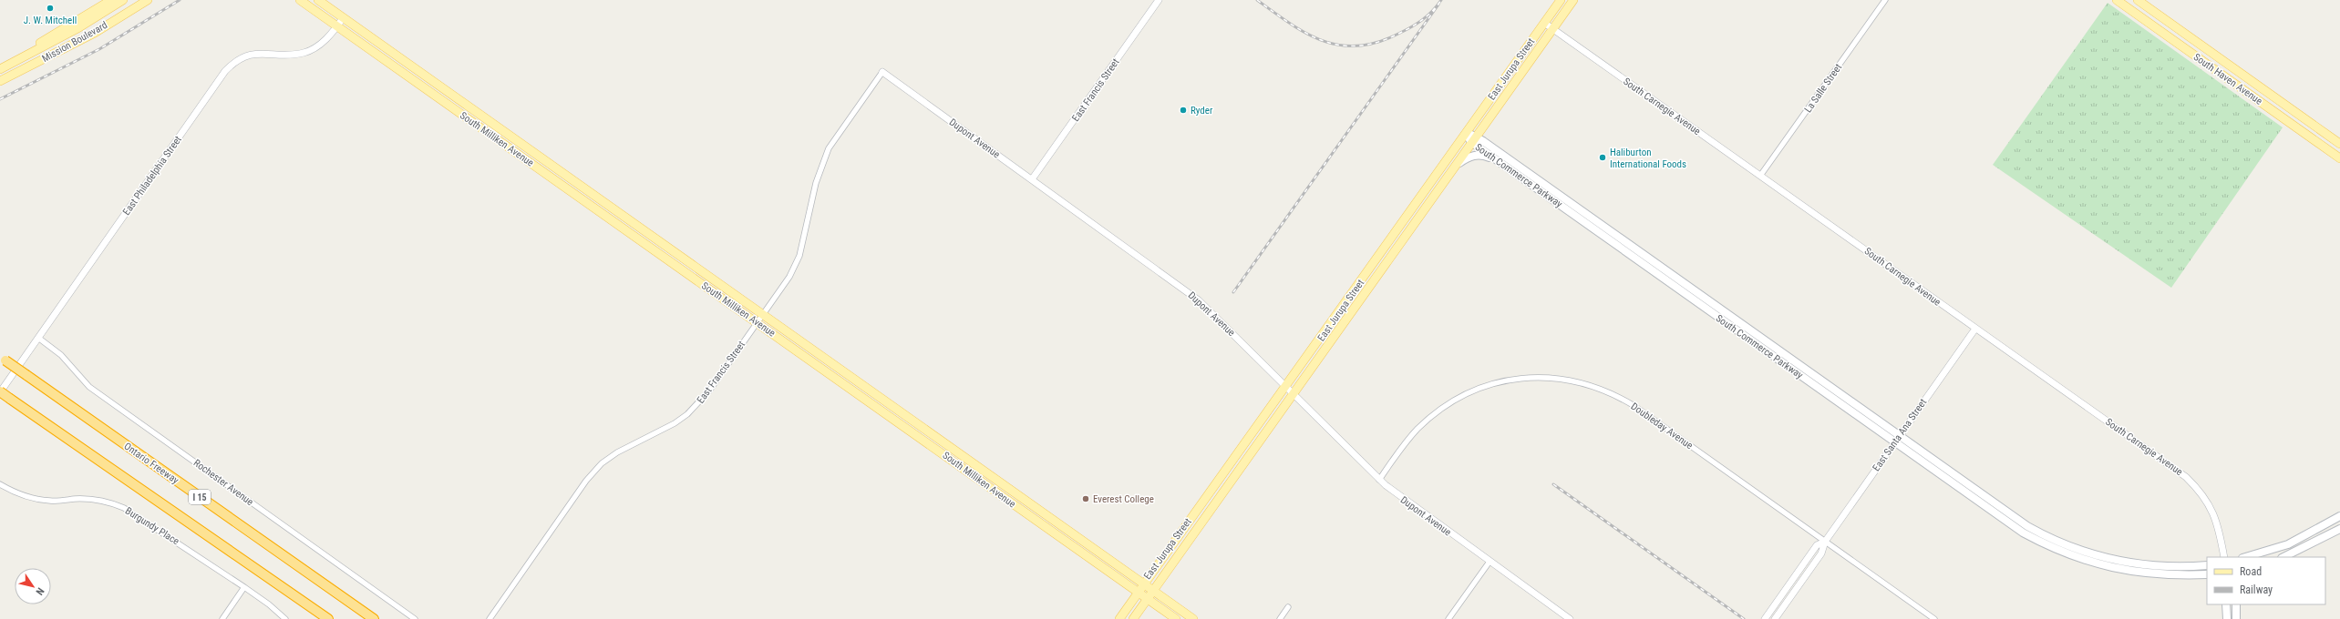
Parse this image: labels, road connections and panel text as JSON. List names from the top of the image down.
{
  "streets": {
    "highway": ["Ontario Freeway", "I 15"],
    "main road": [
      "Mission Boulevard",
      "East Jurupa Street",
      "South Haven Avenue",
      "South Milliken Avenue",
      "South Commerce Parkway"
    ],
    "street": [
      "La Salle Street",
      "East Francis Street",
      "South Carnegie Avenue",
      "Dupont Avenue",
      "East Philadelphia Street",
      "Doubleday Avenue",
      "East Santa Ana Street",
      "Rochester Avenue",
      "Burgundy Place"
    ]
  },
  "crossings": [
    ["East Jurupa Street", "South Carnegie Avenue"],
    ["East Jurupa Street", "Dupont Avenue"],
    ["East Jurupa Street", "South Milliken Avenue"],
    ["East Jurupa Street", "South Commerce Parkway"],
    ["La Salle Street", "South Carnegie Avenue"],
    ["East Francis Street", "Dupont Avenue"],
    ["East Francis Street", "South Milliken Avenue"],
    ["South Carnegie Avenue", "East Santa Ana Street"],
    ["Dupont Avenue", "Doubleday Avenue"],
    ["South Milliken Avenue", "East Philadelphia Street"],
    ["East Philadelphia Street", "Rochester Avenue"],
    ["East Philadelphia Street", "I 15"],
    ["South Commerce Parkway", "East Santa Ana Street"],
    ["Doubleday Avenue", "East Santa Ana Street"]
  ],
  "places": [
    "J. W. Mitchell",
    "Ryder",
    "Haliburton International Foods",
    "Everest College"
  ],
  "legend": ["Road", "Railway"],
  "north": "bottom right"
}
